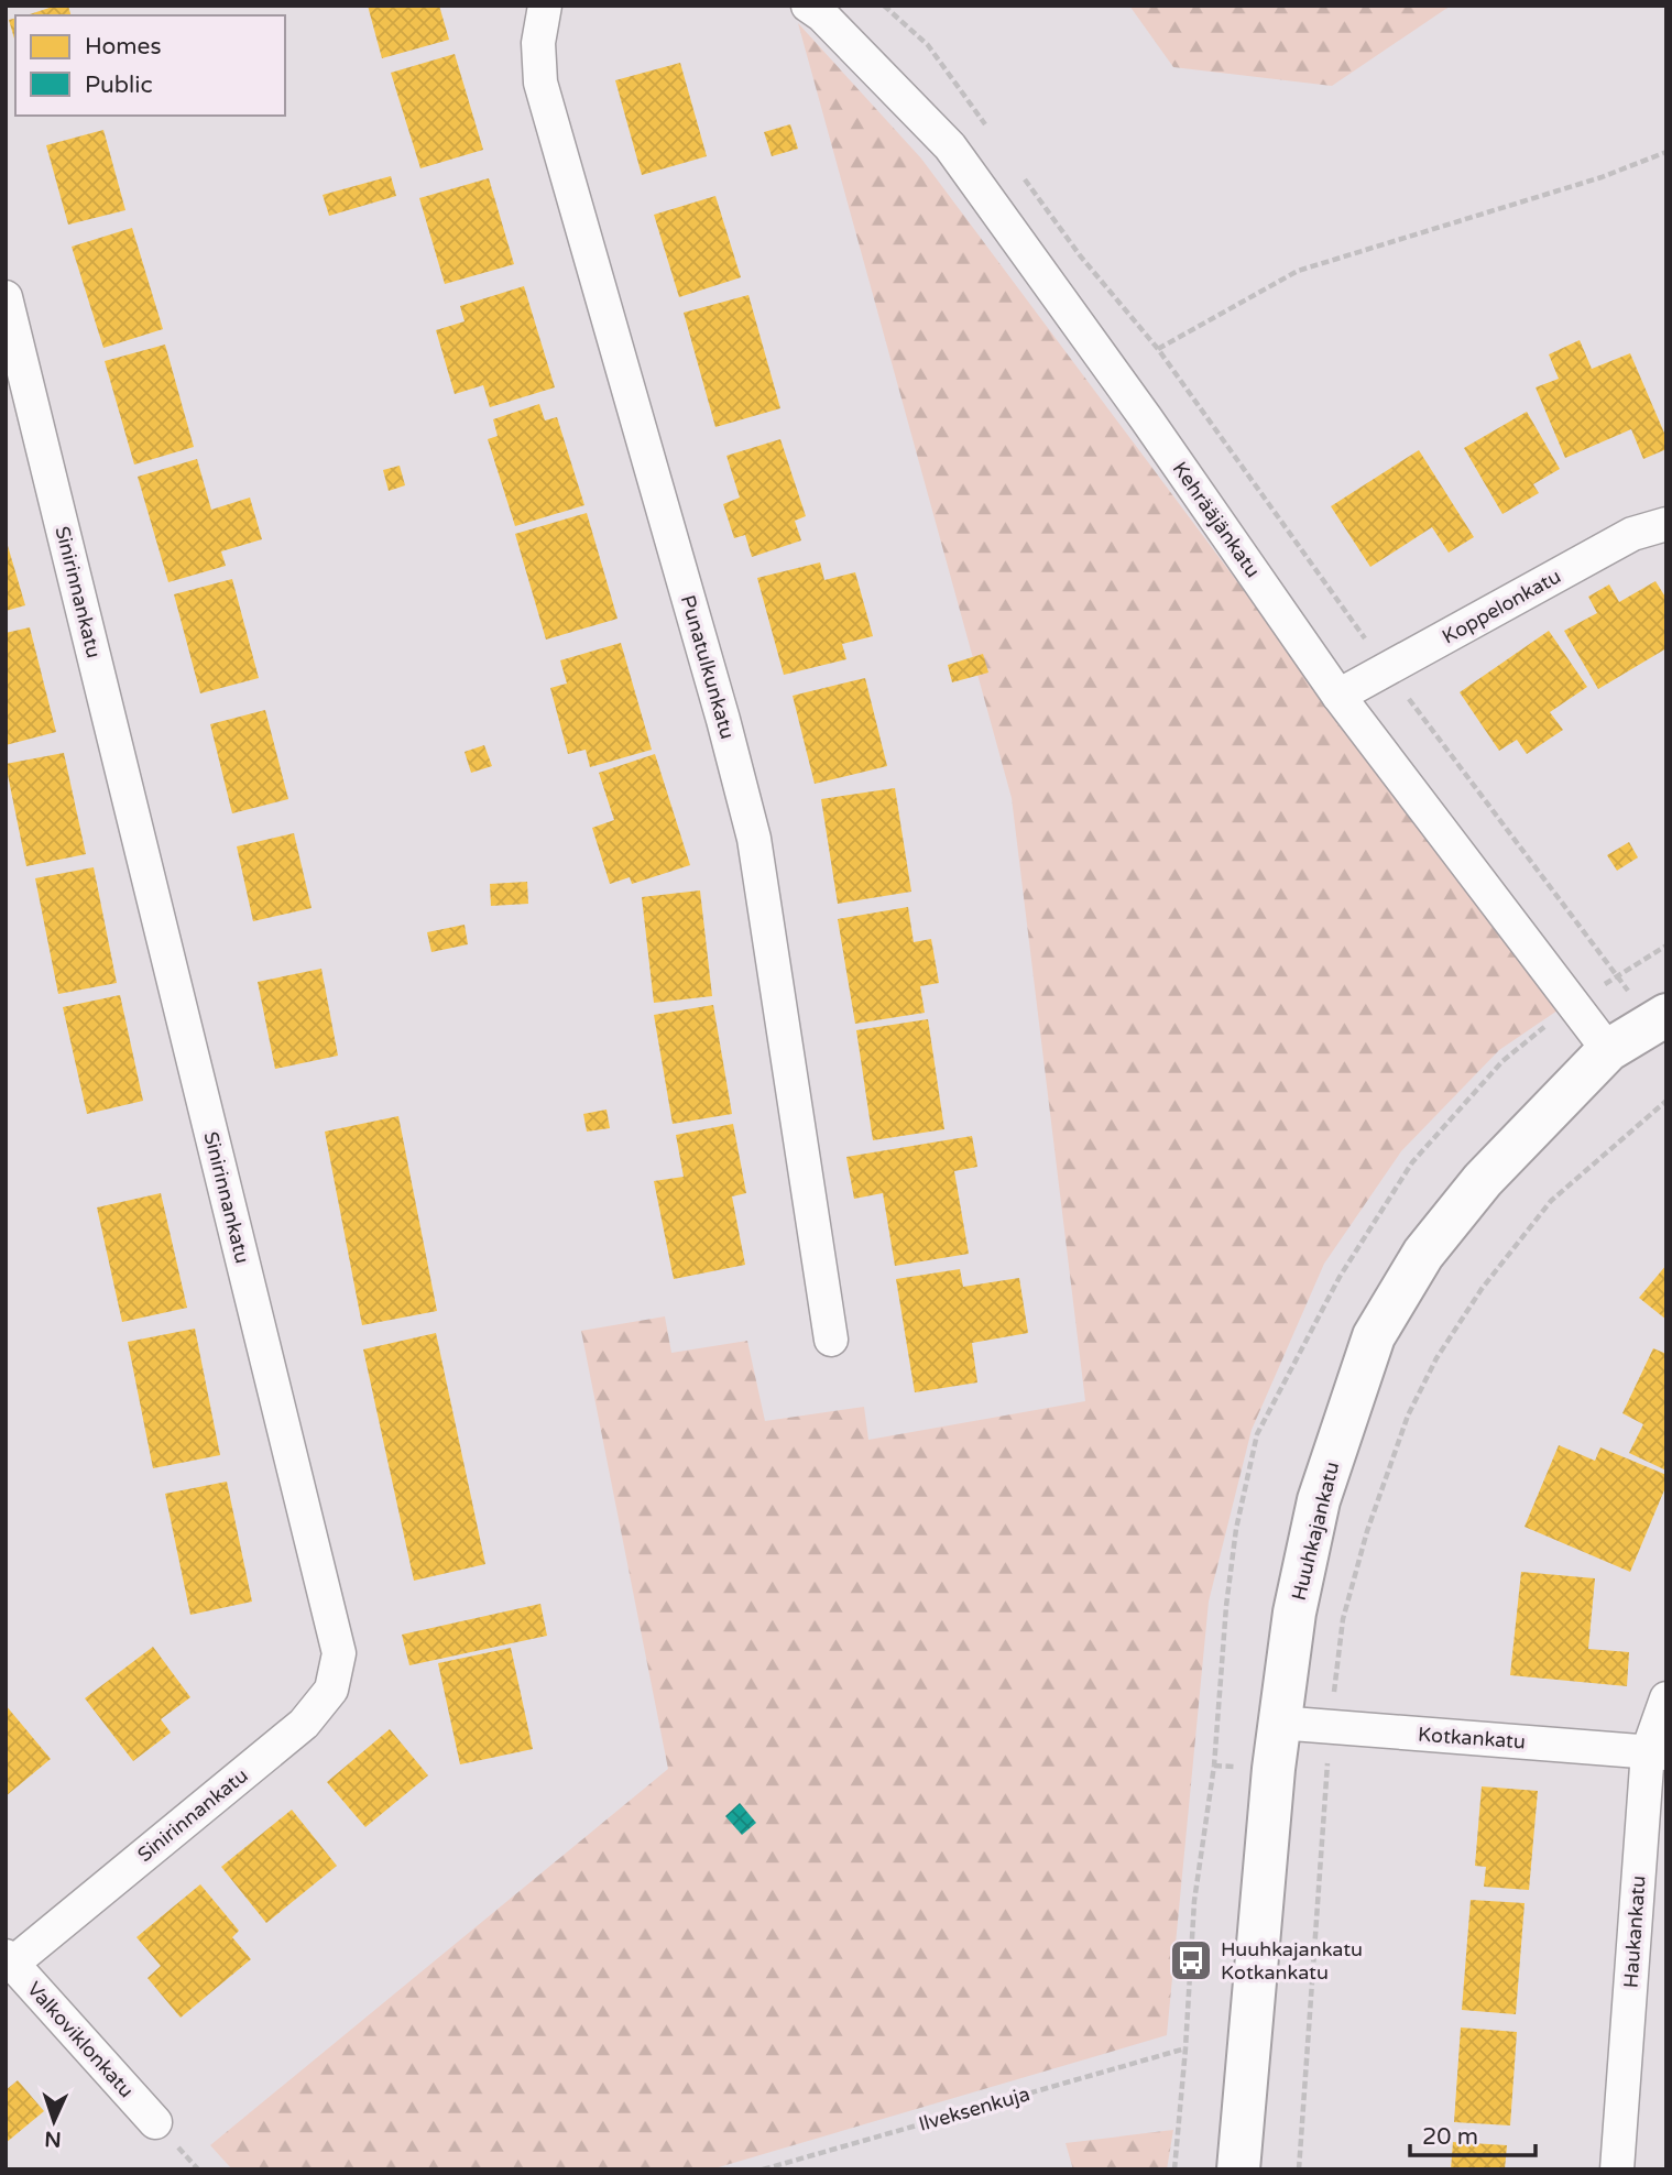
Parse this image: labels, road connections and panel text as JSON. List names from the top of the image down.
{
  "streets": {
    "street": [
      "Kehrääjänkatu",
      "Sinirinnankatu",
      "Koppelonkatu",
      "Punatulkunkatu",
      "Huuhkajankatu",
      "Kotkankatu",
      "Haukankatu",
      "Valkoviklonkatu"
    ],
    "path": ["Ilveksenkuja"]
  },
  "crossings": [
    ["Kehrääjänkatu", "Koppelonkatu"],
    ["Kehrääjänkatu", "Huuhkajankatu"],
    ["Sinirinnankatu", "Valkoviklonkatu"],
    ["Huuhkajankatu", "Kotkankatu"],
    ["Kotkankatu", "Haukankatu"]
  ],
  "places": {
    "bus stop": ["Huuhkajankatu Kotkankatu"]
  },
  "legend": ["Homes", "Public"],
  "scale_bar": "20 m",
  "north": "bottom"
}
